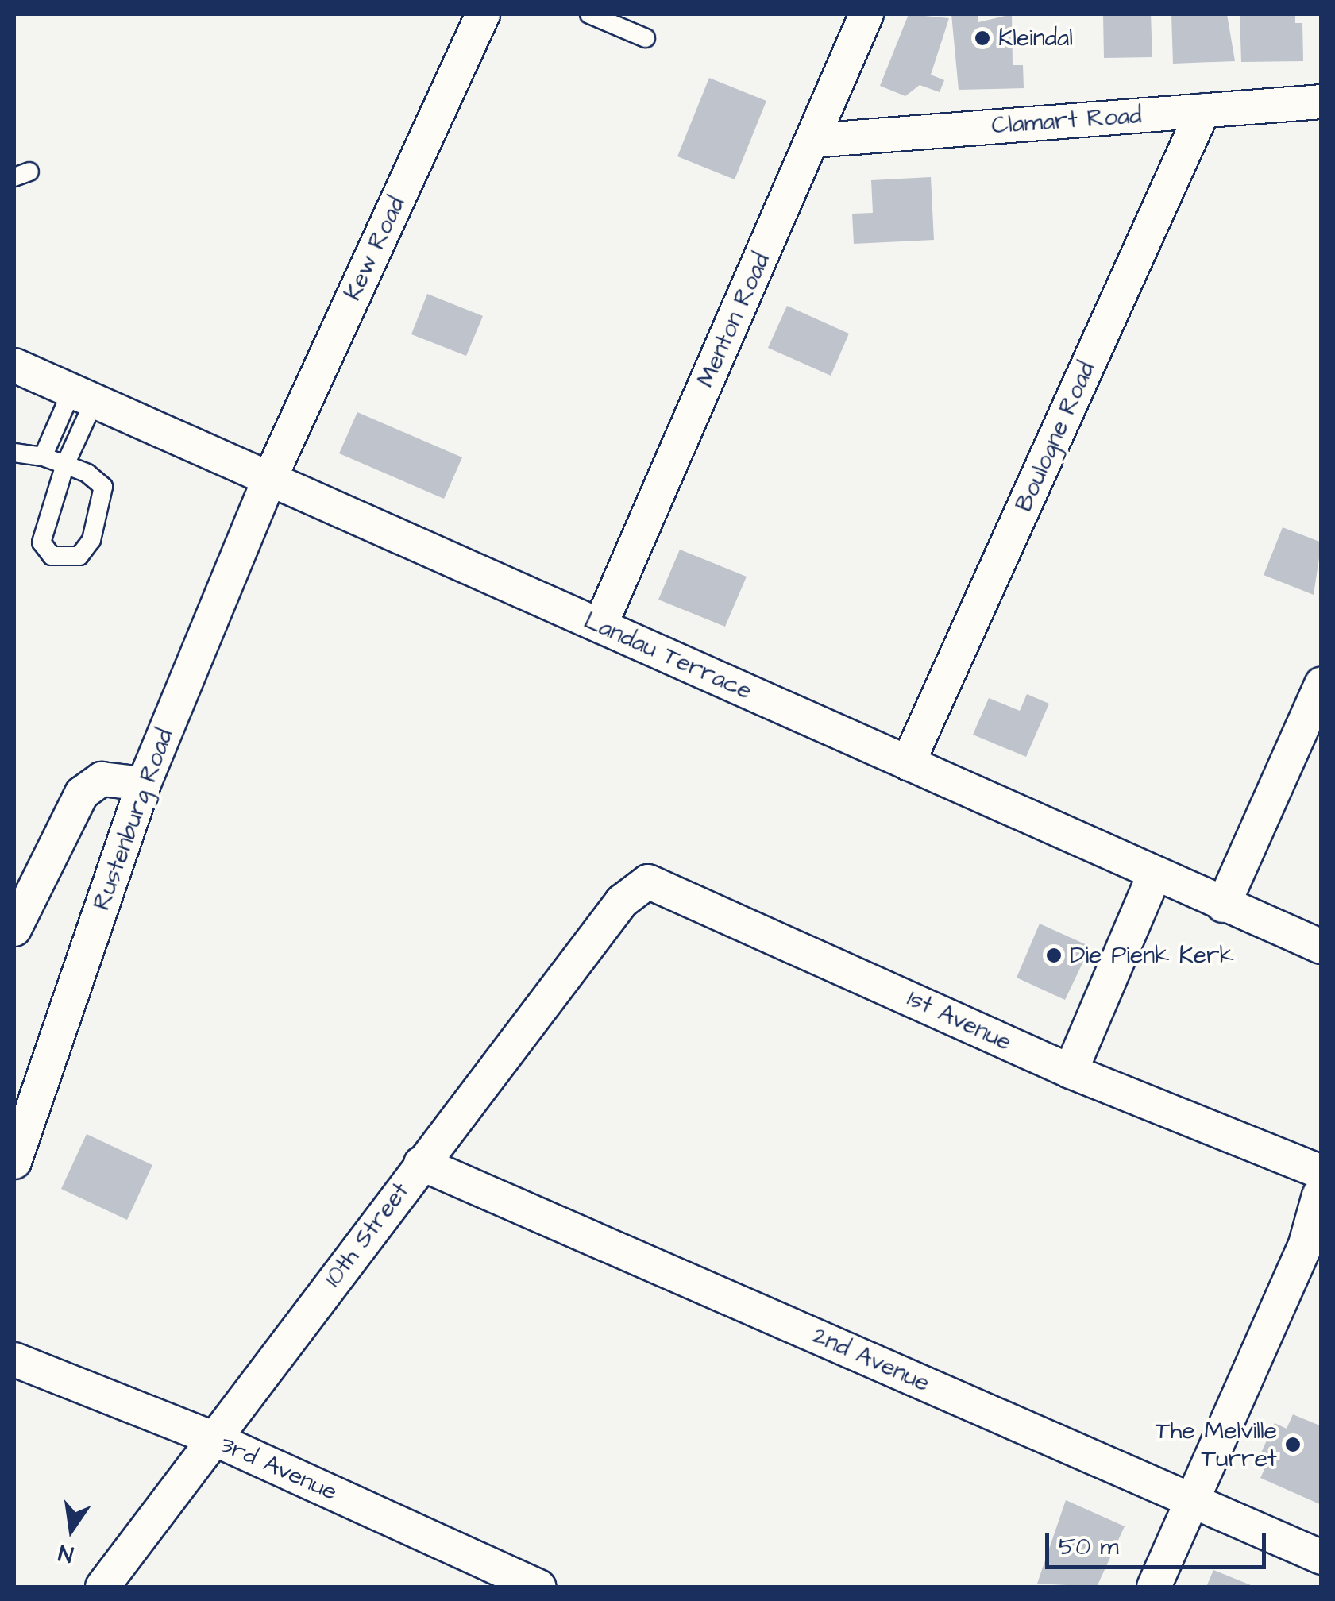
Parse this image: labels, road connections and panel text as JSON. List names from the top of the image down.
{
  "streets": {
    "street": [
      "Clamart Road",
      "Kew Road",
      "Menton Road",
      "Boulogne Road",
      "Landau Terrace",
      "Rustenburg Road",
      "1st Avenue",
      "10th Street",
      "2nd Avenue",
      "3rd Avenue"
    ]
  },
  "crossings": [
    ["Clamart Road", "Menton Road"],
    ["Clamart Road", "Boulogne Road"],
    ["Kew Road", "Landau Terrace"],
    ["Kew Road", "Rustenburg Road"],
    ["Menton Road", "Landau Terrace"],
    ["Boulogne Road", "Landau Terrace"],
    ["Landau Terrace", "Rustenburg Road"],
    ["1st Avenue", "10th Street"],
    ["10th Street", "2nd Avenue"],
    ["10th Street", "3rd Avenue"]
  ],
  "places": ["Kleindal", "Die Pienk Kerk", "The Melville Turret"],
  "scale_bar": "50 m",
  "north": "bottom"
}
